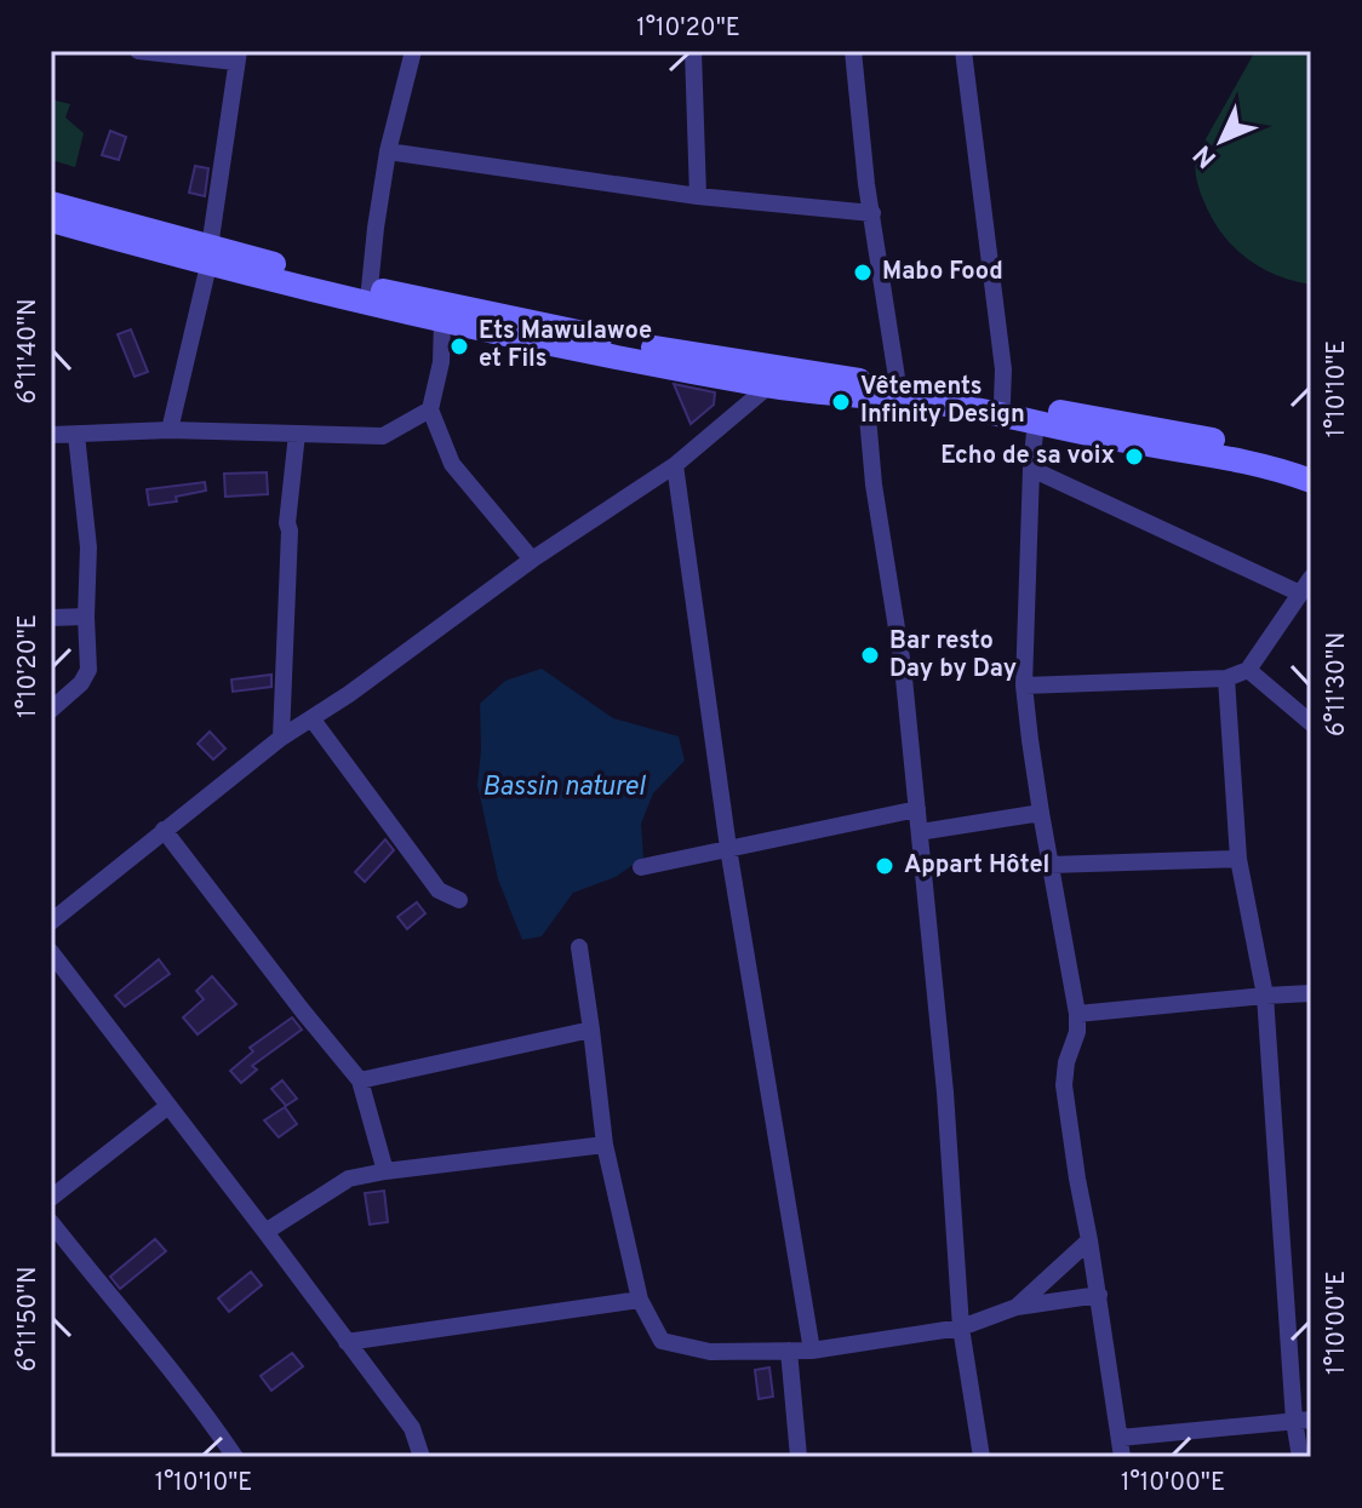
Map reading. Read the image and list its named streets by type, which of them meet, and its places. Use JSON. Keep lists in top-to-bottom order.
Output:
{
  "water": ["Bassin naturel"],
  "places": [
    "Mabo Food",
    "Ets Mawulawoe et Fils",
    "Vêtements Infinity Design",
    "Echo de sa voix",
    "Bar resto Day by Day",
    "Appart Hôtel"
  ],
  "north": "bottom left",
  "coordinates": [
    "1°10'20\"E",
    "6°11'40\"N",
    "1°10'10\"E",
    "6°11'30\"N",
    "6°11'50\"N",
    "1°10'00\"E"
  ]
}
